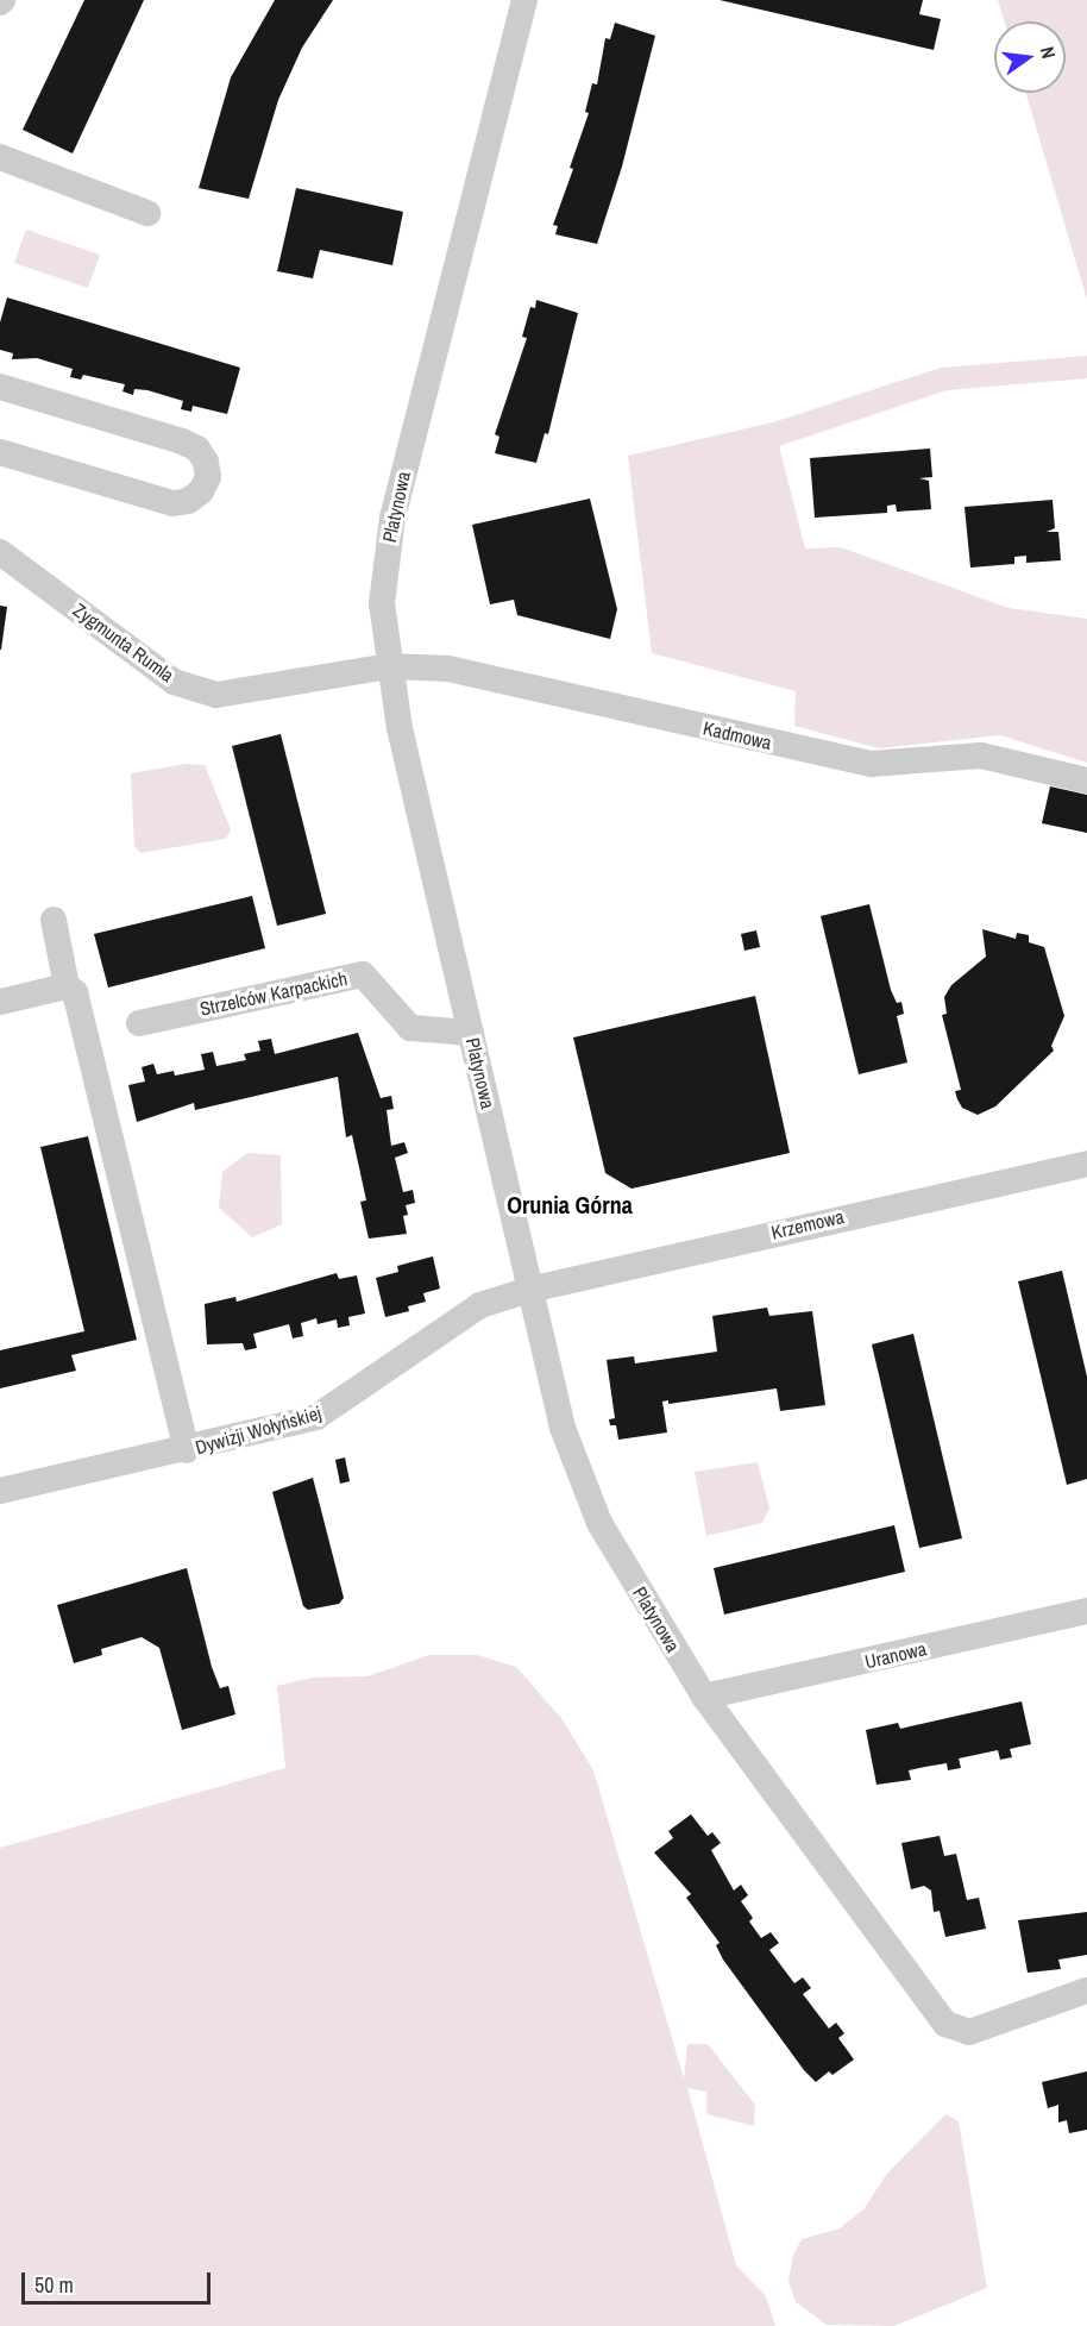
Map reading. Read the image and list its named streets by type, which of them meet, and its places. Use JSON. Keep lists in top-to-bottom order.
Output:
{
  "streets": {
    "street": [
      "Platynowa",
      "Zygmunta Rumla",
      "Kadmowa",
      "Strzelców Karpackich",
      "Krzemowa",
      "Dywizji Wołyńskiej",
      "Uranowa"
    ]
  },
  "crossings": [
    ["Platynowa", "Zygmunta Rumla"],
    ["Platynowa", "Kadmowa"],
    ["Platynowa", "Strzelców Karpackich"],
    ["Platynowa", "Krzemowa"],
    ["Platynowa", "Dywizji Wołyńskiej"],
    ["Platynowa", "Uranowa"],
    ["Zygmunta Rumla", "Kadmowa"],
    ["Krzemowa", "Dywizji Wołyńskiej"]
  ],
  "districts": ["Orunia Górna"],
  "scale_bar": "50 m",
  "north": "right"
}
